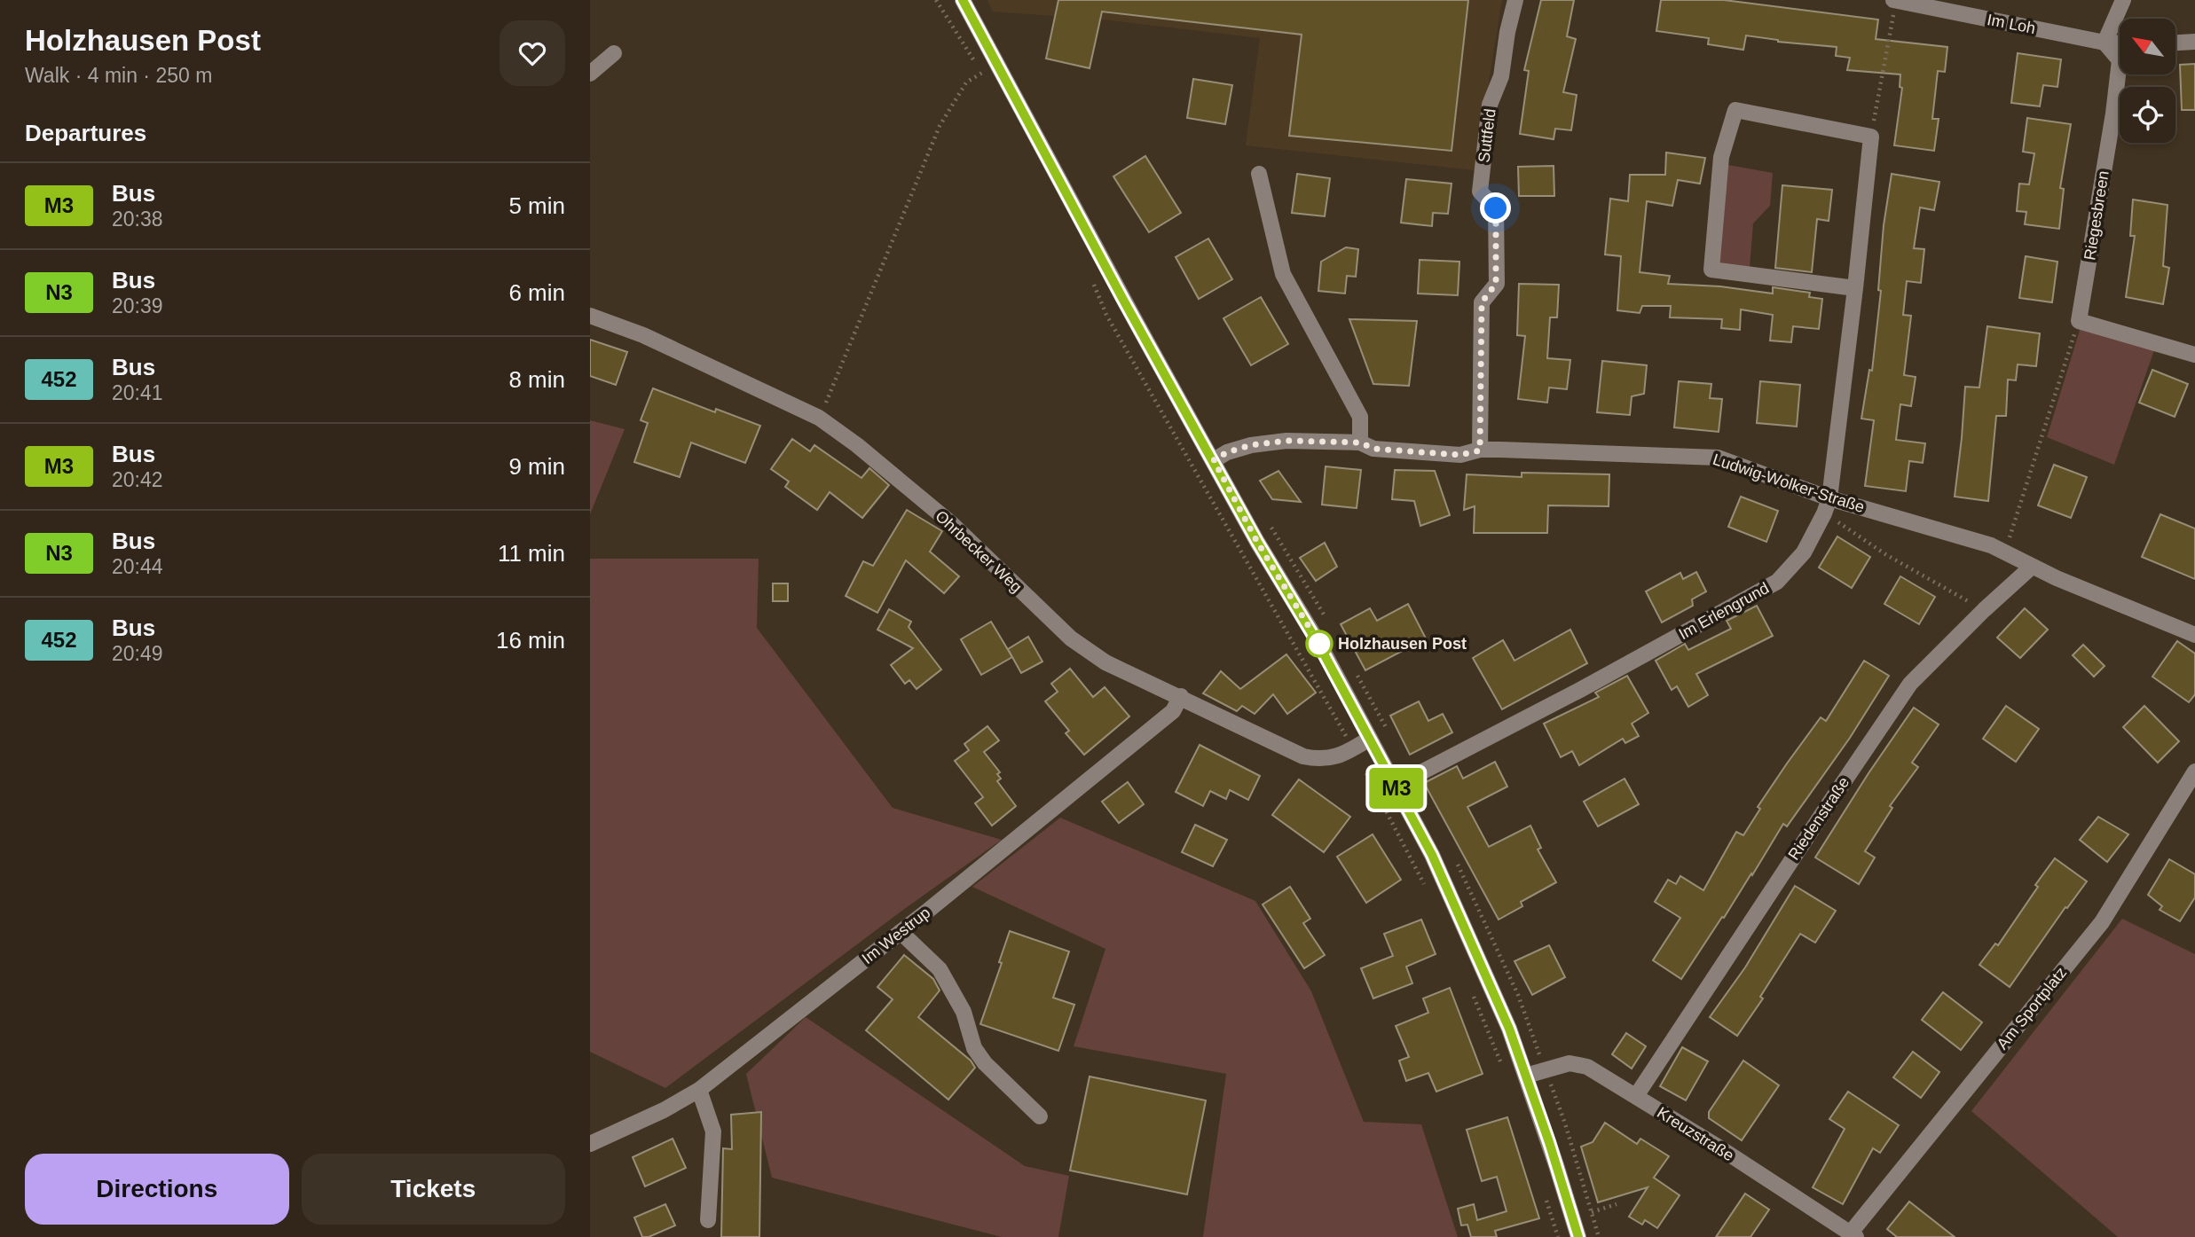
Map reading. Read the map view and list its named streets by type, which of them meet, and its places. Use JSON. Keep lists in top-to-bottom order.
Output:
{
  "streets": {
    "street": [
      "Im Loh",
      "Suttfeld",
      "Riegesbreen",
      "Ludwig-Wolker-Straße",
      "Ohrbecker Weg",
      "Im Erlengrund",
      "Riedenstraße",
      "Im Westrup",
      "Am Sportplatz",
      "Kreuzstraße"
    ]
  },
  "crossings": [
    ["Im Loh", "Riegesbreen"],
    ["Suttfeld", "Ludwig-Wolker-Straße"],
    ["Ludwig-Wolker-Straße", "Im Erlengrund"],
    ["Ludwig-Wolker-Straße", "Riedenstraße"],
    ["Ohrbecker Weg", "Im Westrup"],
    ["Riedenstraße", "Kreuzstraße"],
    ["Am Sportplatz", "Kreuzstraße"]
  ],
  "places": ["Holzhausen Post"],
  "lines": ["bus line M3"],
  "north": "top left",
  "page": {
    "heading": [
      ["Holzhausen Post", "Walk · 4 min · 250 m"],
      "Departures"
    ],
    "on_map": "M3",
    "list": [
      {
        "mark": "M3",
        "name": "Bus",
        "note": "20:38",
        "value": "5 min"
      },
      {
        "mark": "N3",
        "name": "Bus",
        "note": "20:39",
        "value": "6 min"
      },
      {
        "mark": "452",
        "name": "Bus",
        "note": "20:41",
        "value": "8 min"
      },
      {
        "mark": "M3",
        "name": "Bus",
        "note": "20:42",
        "value": "9 min"
      },
      {
        "mark": "N3",
        "name": "Bus",
        "note": "20:44",
        "value": "11 min"
      },
      {
        "mark": "452",
        "name": "Bus",
        "note": "20:49",
        "value": "16 min"
      }
    ],
    "buttons": ["Directions", "Tickets"]
  }
}
